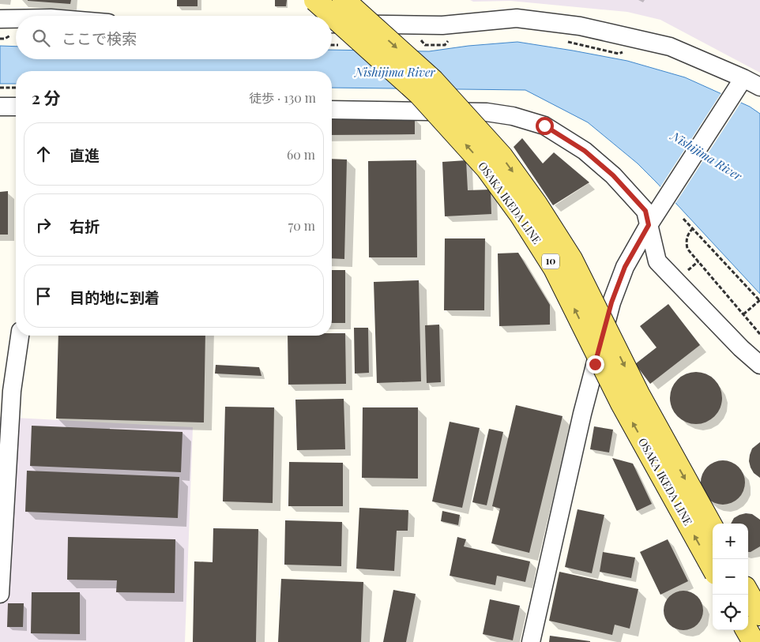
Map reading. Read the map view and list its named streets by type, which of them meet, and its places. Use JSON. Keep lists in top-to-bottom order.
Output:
{
  "streets": {
    "main road": ["OSAKA IKEDA LINE", "10"]
  },
  "water": ["Nishijima River"],
  "page": {
    "search": "ここで検索",
    "heading": ["2 分", "徒歩 · 130 m"],
    "list": [
      ["直進", "60 m"],
      ["右折", "70 m"],
      "目的地に到着"
    ],
    "map_buttons": ["+", "−"]
  }
}
